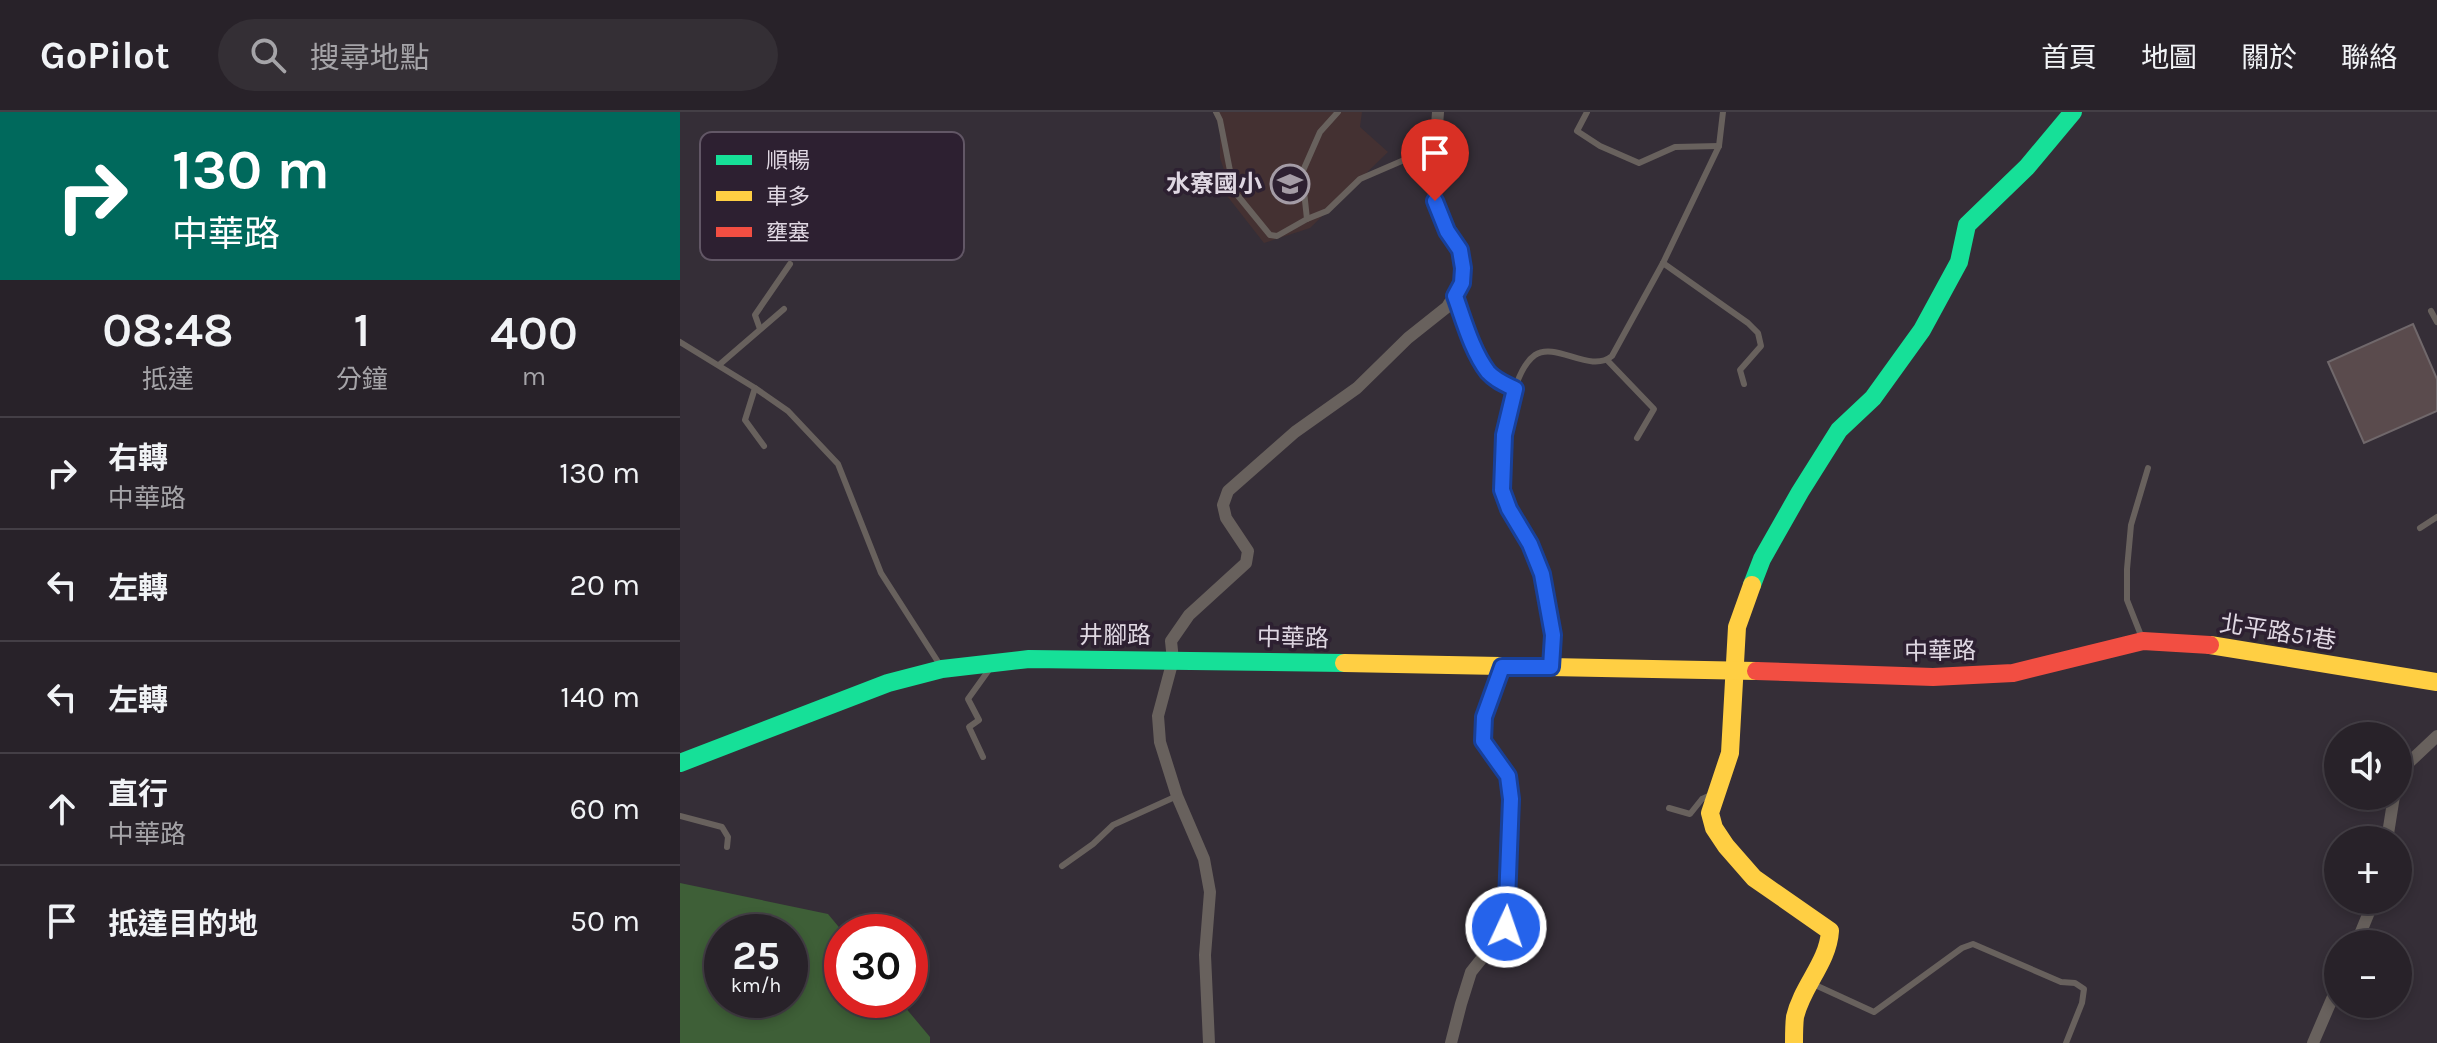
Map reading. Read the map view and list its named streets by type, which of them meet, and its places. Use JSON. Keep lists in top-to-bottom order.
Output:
{
  "streets": {
    "street": ["北平路51巷", "井腳路", "中華路"]
  },
  "crossings": [
    ["北平路51巷", "中華路"],
    ["井腳路", "中華路"]
  ],
  "places": {
    "school or university": ["水寮國小"]
  },
  "legend": ["順暢", "車多", "壅塞"],
  "page": {
    "header": "GoPilot",
    "search": "搜尋地點",
    "nav": [
      "首頁",
      "地圖",
      "關於",
      "聯絡"
    ],
    "turn": ["130 m", "中華路"],
    "eta": [
      "08:48",
      "抵達",
      "1",
      "分鐘",
      "400",
      "m"
    ],
    "list": [
      {
        "name": "右轉",
        "note": "中華路",
        "value": "130 m"
      },
      {
        "name": "左轉",
        "value": "20 m"
      },
      {
        "name": "左轉",
        "value": "140 m"
      },
      {
        "name": "直行",
        "note": "中華路",
        "value": "60 m"
      },
      {
        "name": "抵達目的地",
        "value": "50 m"
      }
    ],
    "map_buttons": ["+", "−"],
    "speed": "25 km/h",
    "limit": "30"
  }
}
